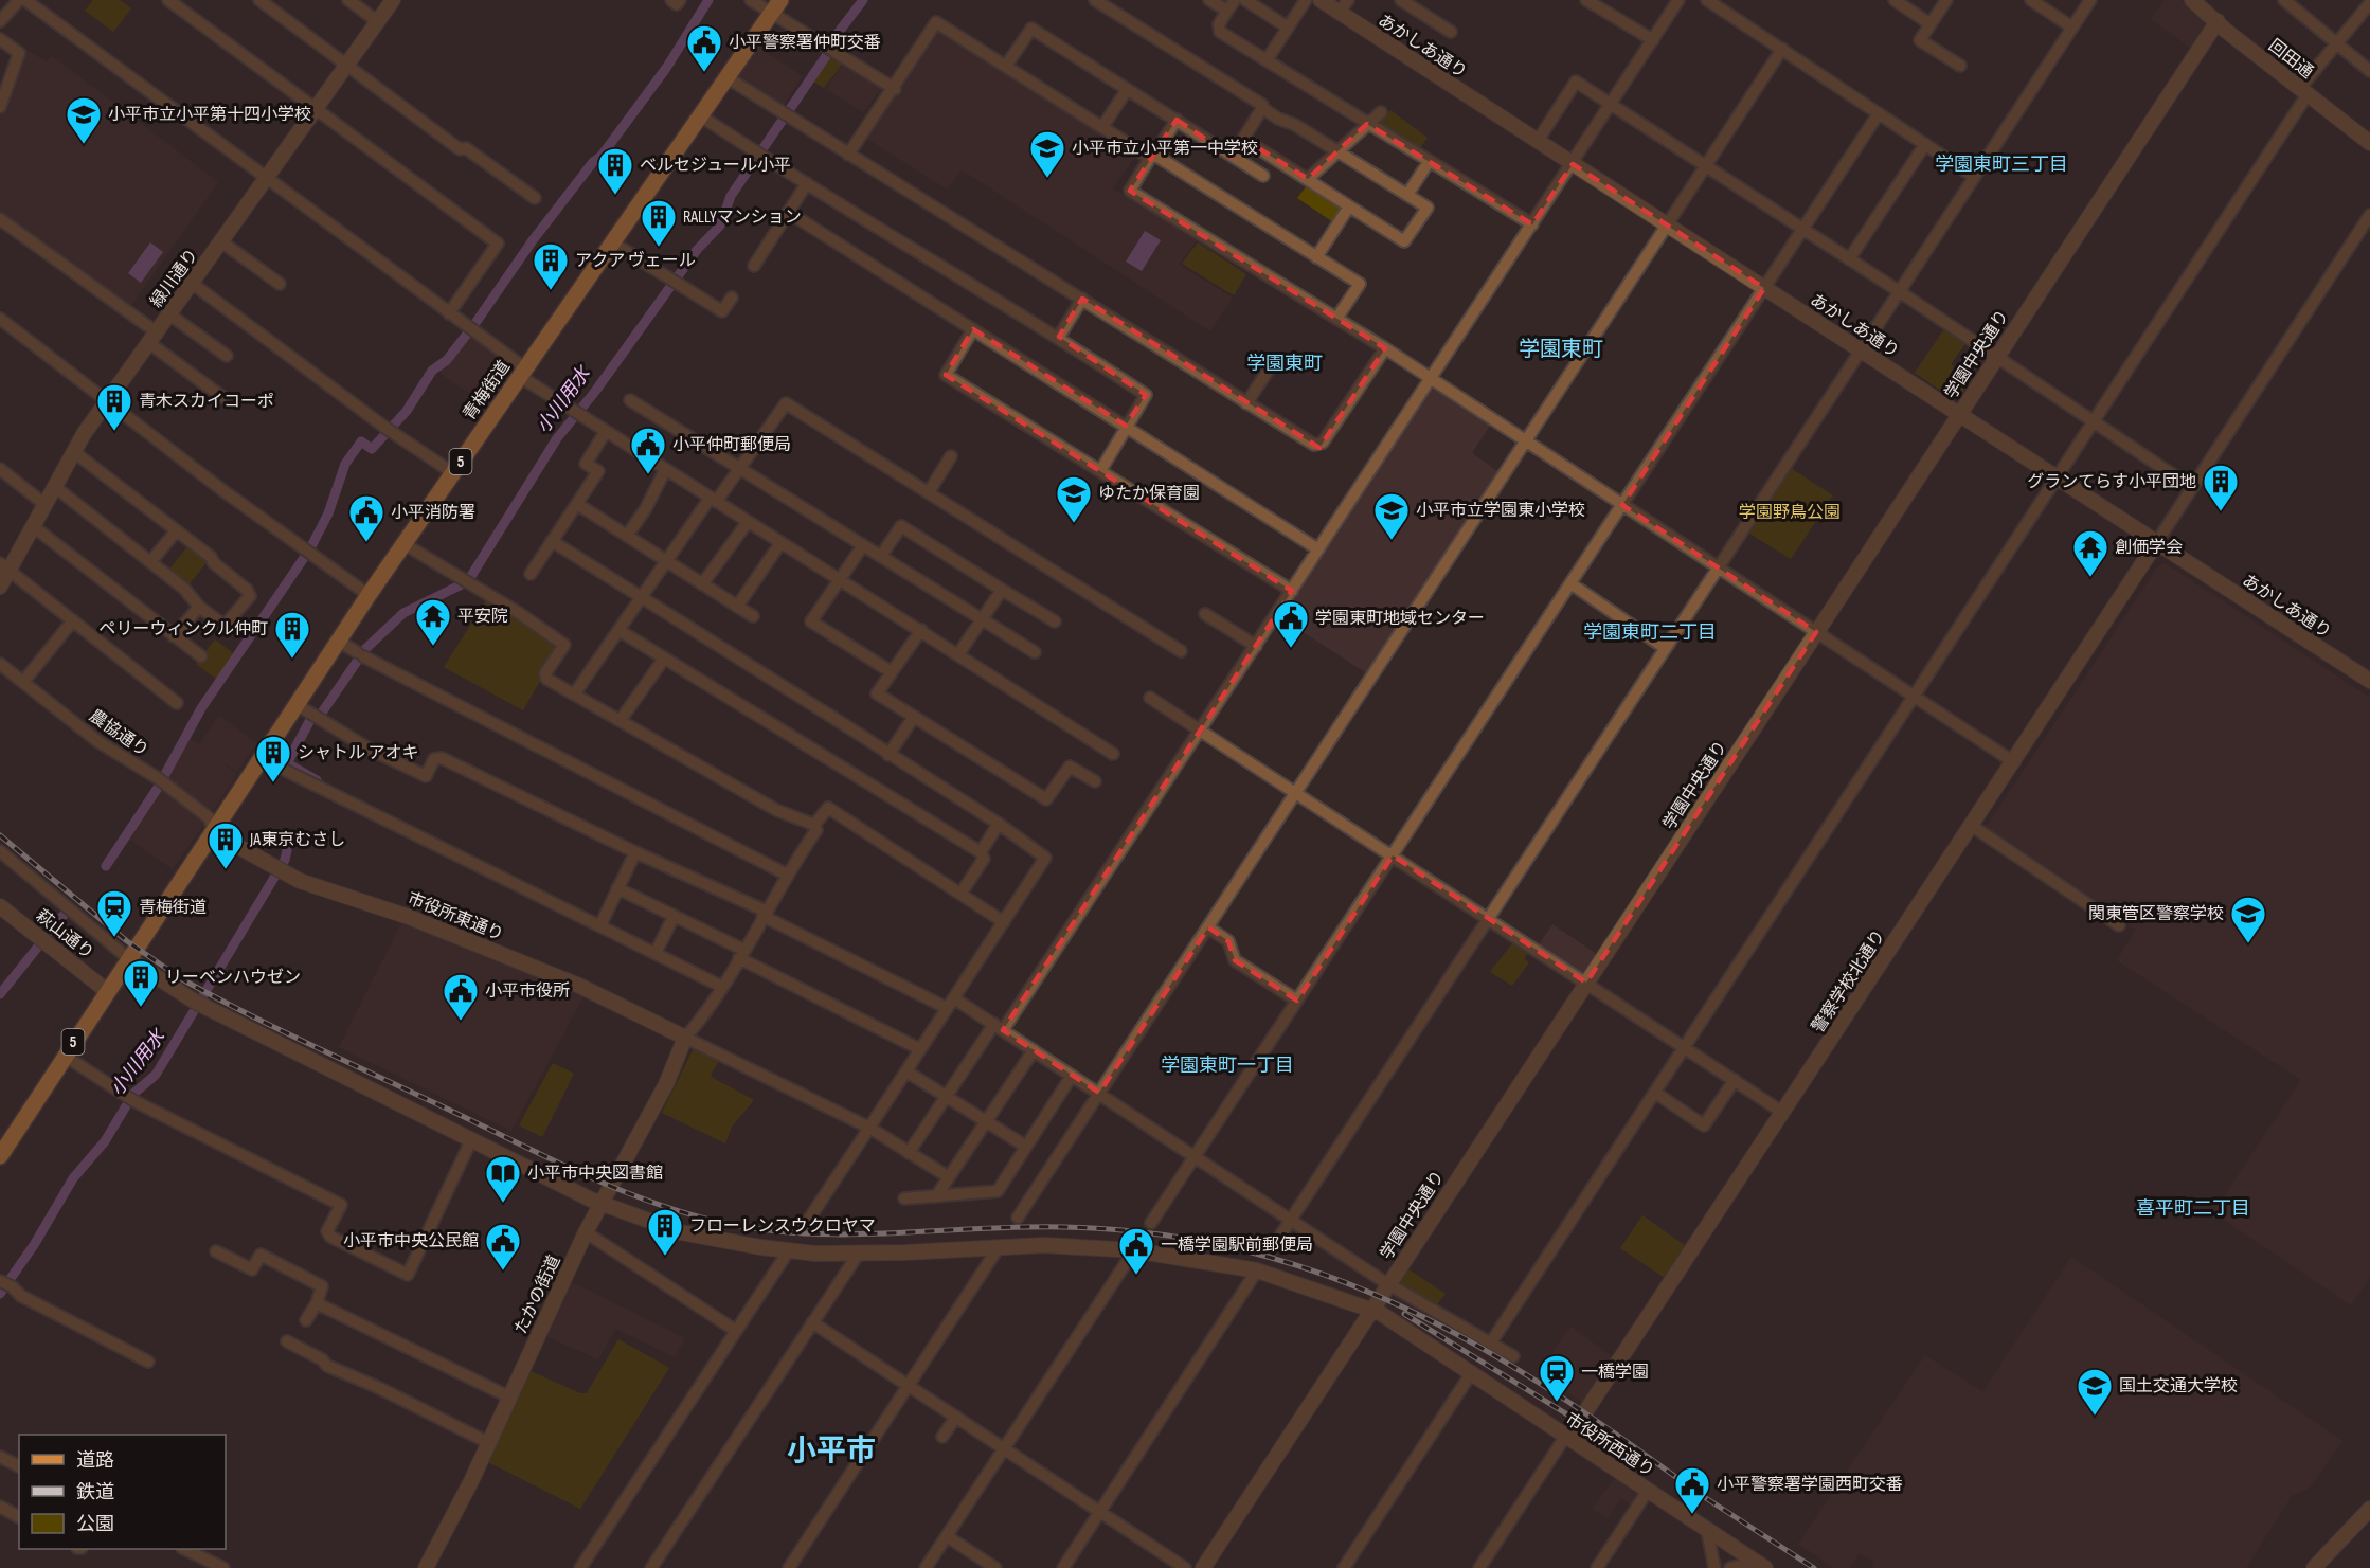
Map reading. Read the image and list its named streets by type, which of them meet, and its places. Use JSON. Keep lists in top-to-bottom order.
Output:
{
  "streets": {
    "main road": ["青梅街道", "5"],
    "street": [
      "あかしあ通り",
      "回田通",
      "緑川通り",
      "学園中央通り",
      "農協通り",
      "市役所東通り",
      "萩山通り",
      "警察学校北通り",
      "たかの街道",
      "市役所西通り"
    ]
  },
  "crossings": [
    ["あかしあ通り", "学園中央通り"],
    ["あかしあ通り", "警察学校北通り"],
    ["回田通", "学園中央通り"],
    ["学園中央通り", "市役所西通り"],
    ["青梅街道", "農協通り"],
    ["青梅街道", "市役所東通り"],
    ["青梅街道", "萩山通り"],
    ["青梅街道", "市役所西通り"],
    ["農協通り", "市役所東通り"],
    ["市役所東通り", "たかの街道"],
    ["警察学校北通り", "市役所西通り"],
    ["たかの街道", "市役所西通り"]
  ],
  "districts": [
    "学園東町三丁目",
    "学園東町",
    "学園東町",
    "学園東町二丁目",
    "学園東町一丁目",
    "喜平町二丁目",
    "小平市"
  ],
  "water": ["小川用水"],
  "parks": ["学園野鳥公園"],
  "places": {
    "public building": [
      "小平警察署仲町交番",
      "小平仲町郵便局",
      "小平消防署",
      "学園東町地域センター",
      "小平市役所",
      "小平市中央公民館",
      "一橋学園駅前郵便局",
      "小平警察署学園西町交番"
    ],
    "school or university": [
      "小平市立小平第十四小学校",
      "小平市立小平第一中学校",
      "ゆたか保育園",
      "小平市立学園東小学校",
      "関東管区警察学校",
      "国土交通大学校"
    ],
    "building": [
      "ベルセジュール小平",
      "RALLYマンション",
      "アクア ヴェール",
      "青木スカイコーポ",
      "グランてらす小平団地",
      "ペリーウィンクル仲町",
      "シャトル アオキ",
      "JA東京むさし",
      "リーベンハウゼン",
      "フローレンスウクロヤマ"
    ],
    "temple": ["創価学会", "平安院"],
    "station": ["青梅街道", "一橋学園"],
    "library": ["小平市中央図書館"]
  },
  "legend": ["道路", "鉄道", "公園"]
}
